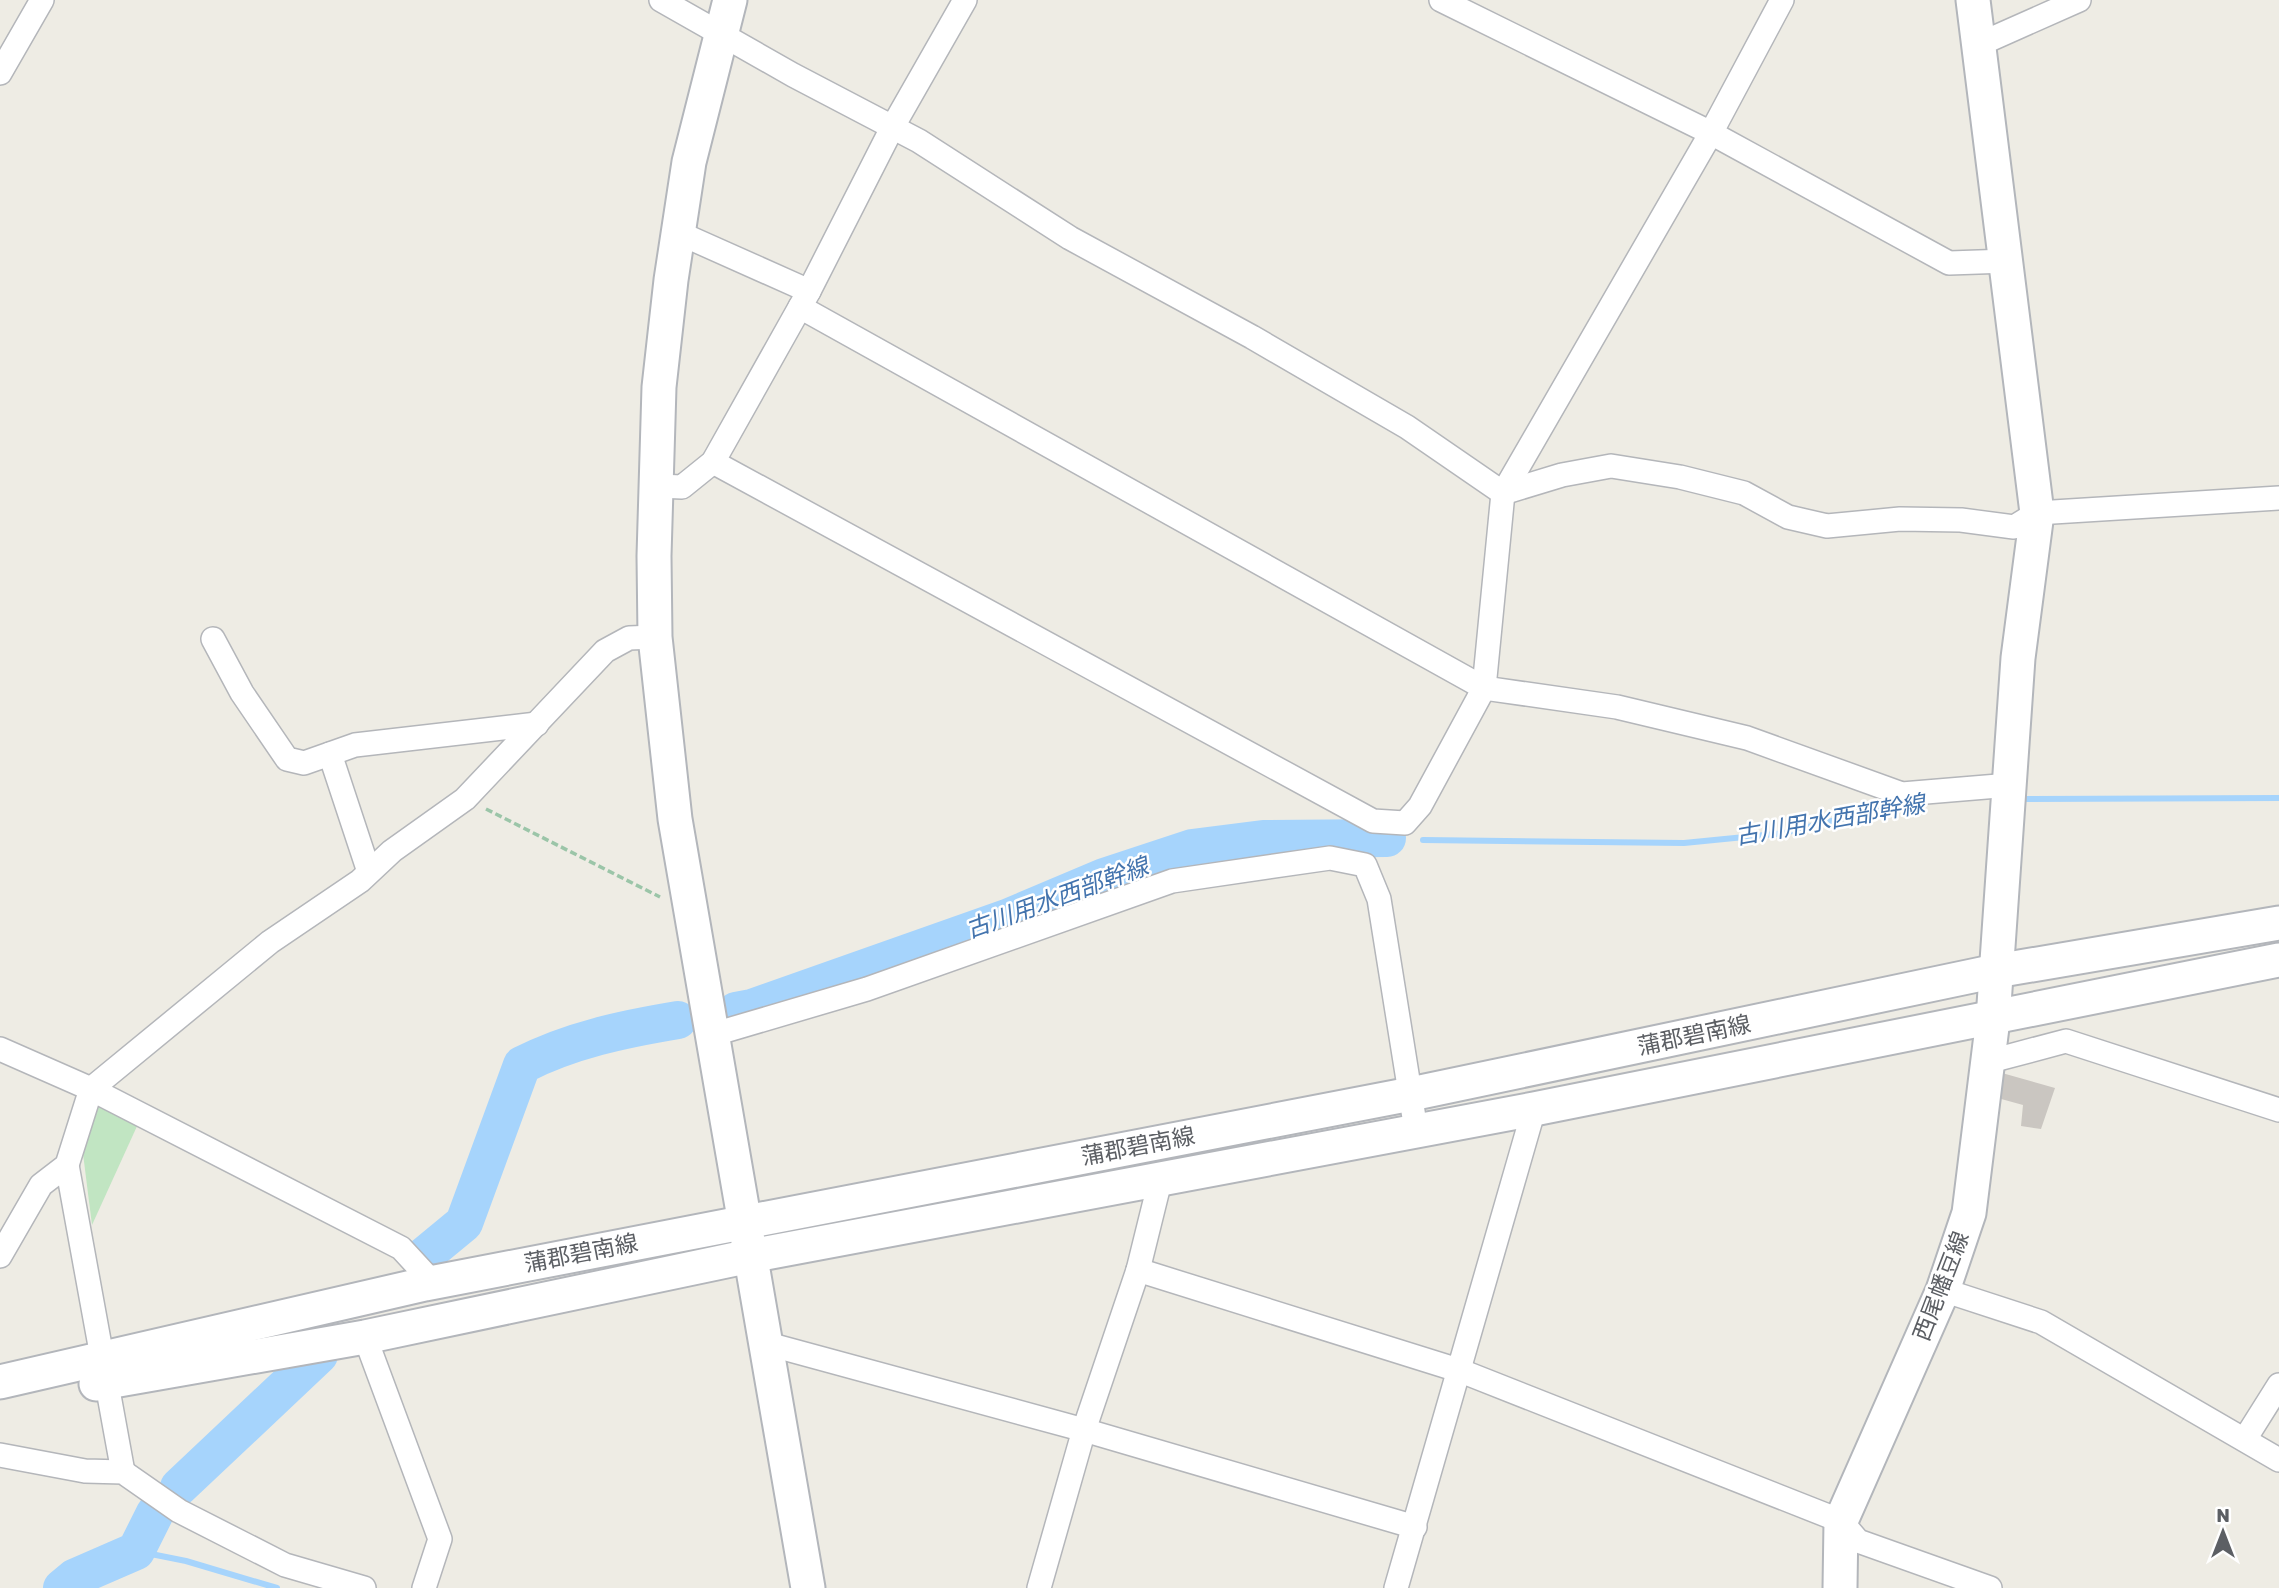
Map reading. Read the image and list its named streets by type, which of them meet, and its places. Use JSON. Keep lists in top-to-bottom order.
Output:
{
  "streets": {
    "main road": ["蒲郡碧南線", "西尾幡豆線"]
  },
  "crossings": [
    ["蒲郡碧南線", "西尾幡豆線"]
  ],
  "water": ["古川用水西部幹線"],
  "north": "top"
}
